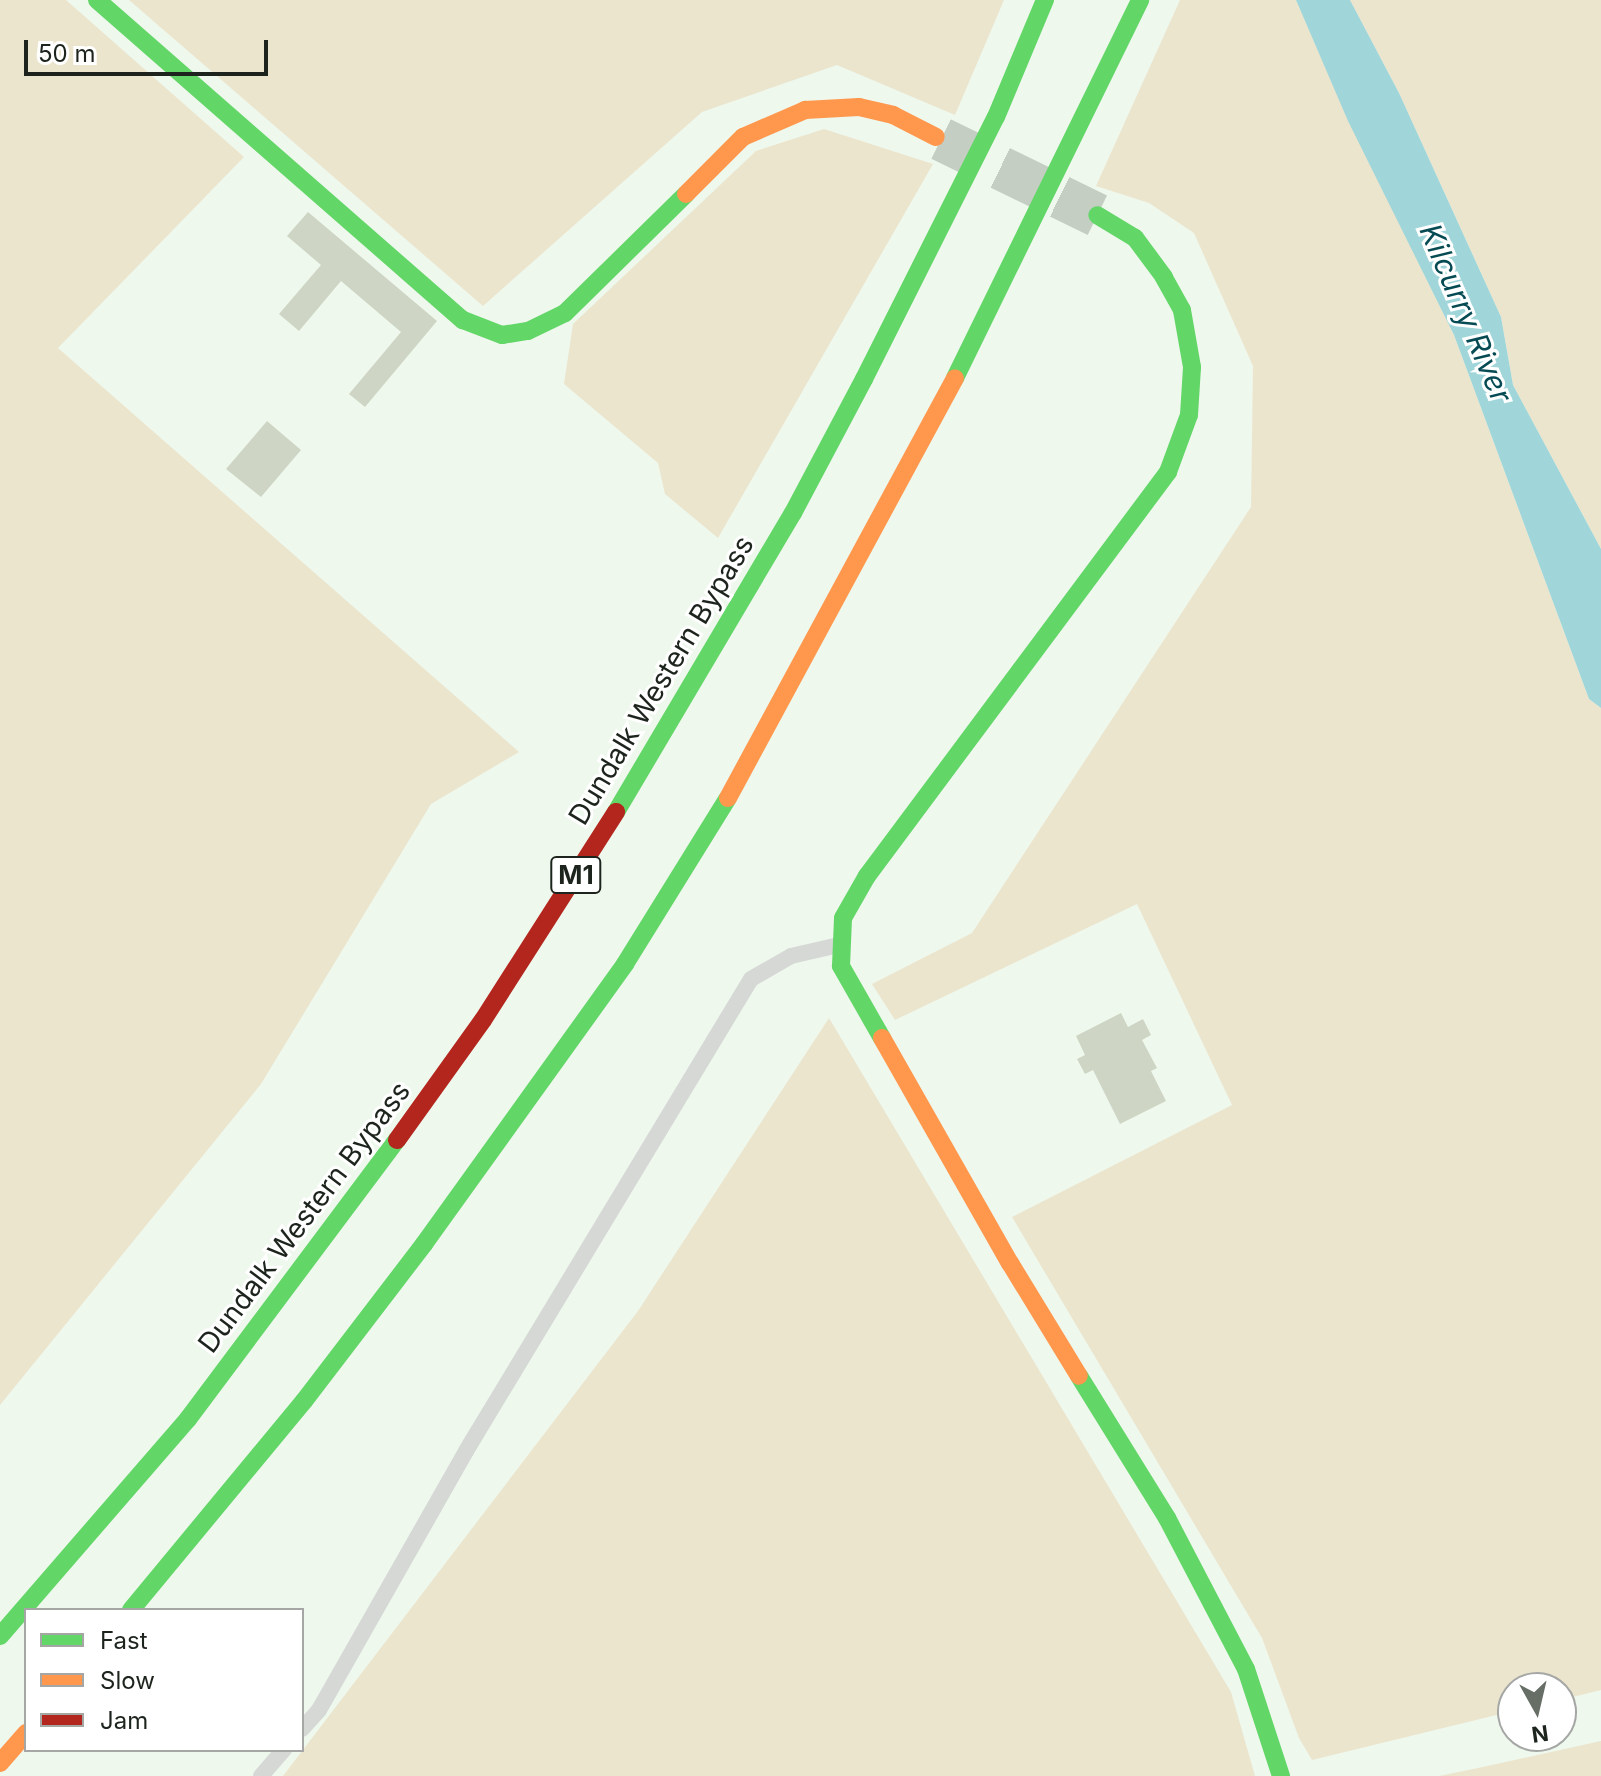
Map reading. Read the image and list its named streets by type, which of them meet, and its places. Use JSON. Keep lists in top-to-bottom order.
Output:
{
  "streets": {
    "main road": ["Dundalk Western Bypass", "M1"]
  },
  "water": ["Kilcurry River"],
  "legend": ["Fast", "Slow", "Jam"],
  "scale_bar": "50 m",
  "north": "bottom"
}
